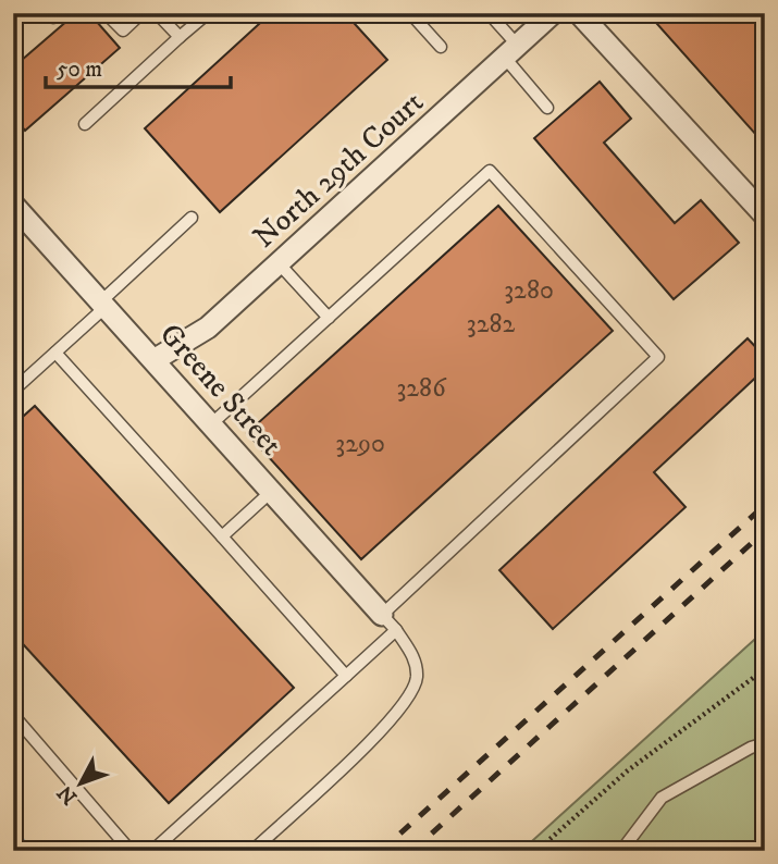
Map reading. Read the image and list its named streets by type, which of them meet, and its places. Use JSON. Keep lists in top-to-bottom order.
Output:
{
  "streets": {
    "street": ["North 29th Court", "Greene Street"]
  },
  "crossings": [
    ["North 29th Court", "Greene Street"]
  ],
  "house_numbers": [
    "3280",
    "3282",
    "3286",
    "3290"
  ],
  "scale_bar": "50 m",
  "north": "bottom left"
}
